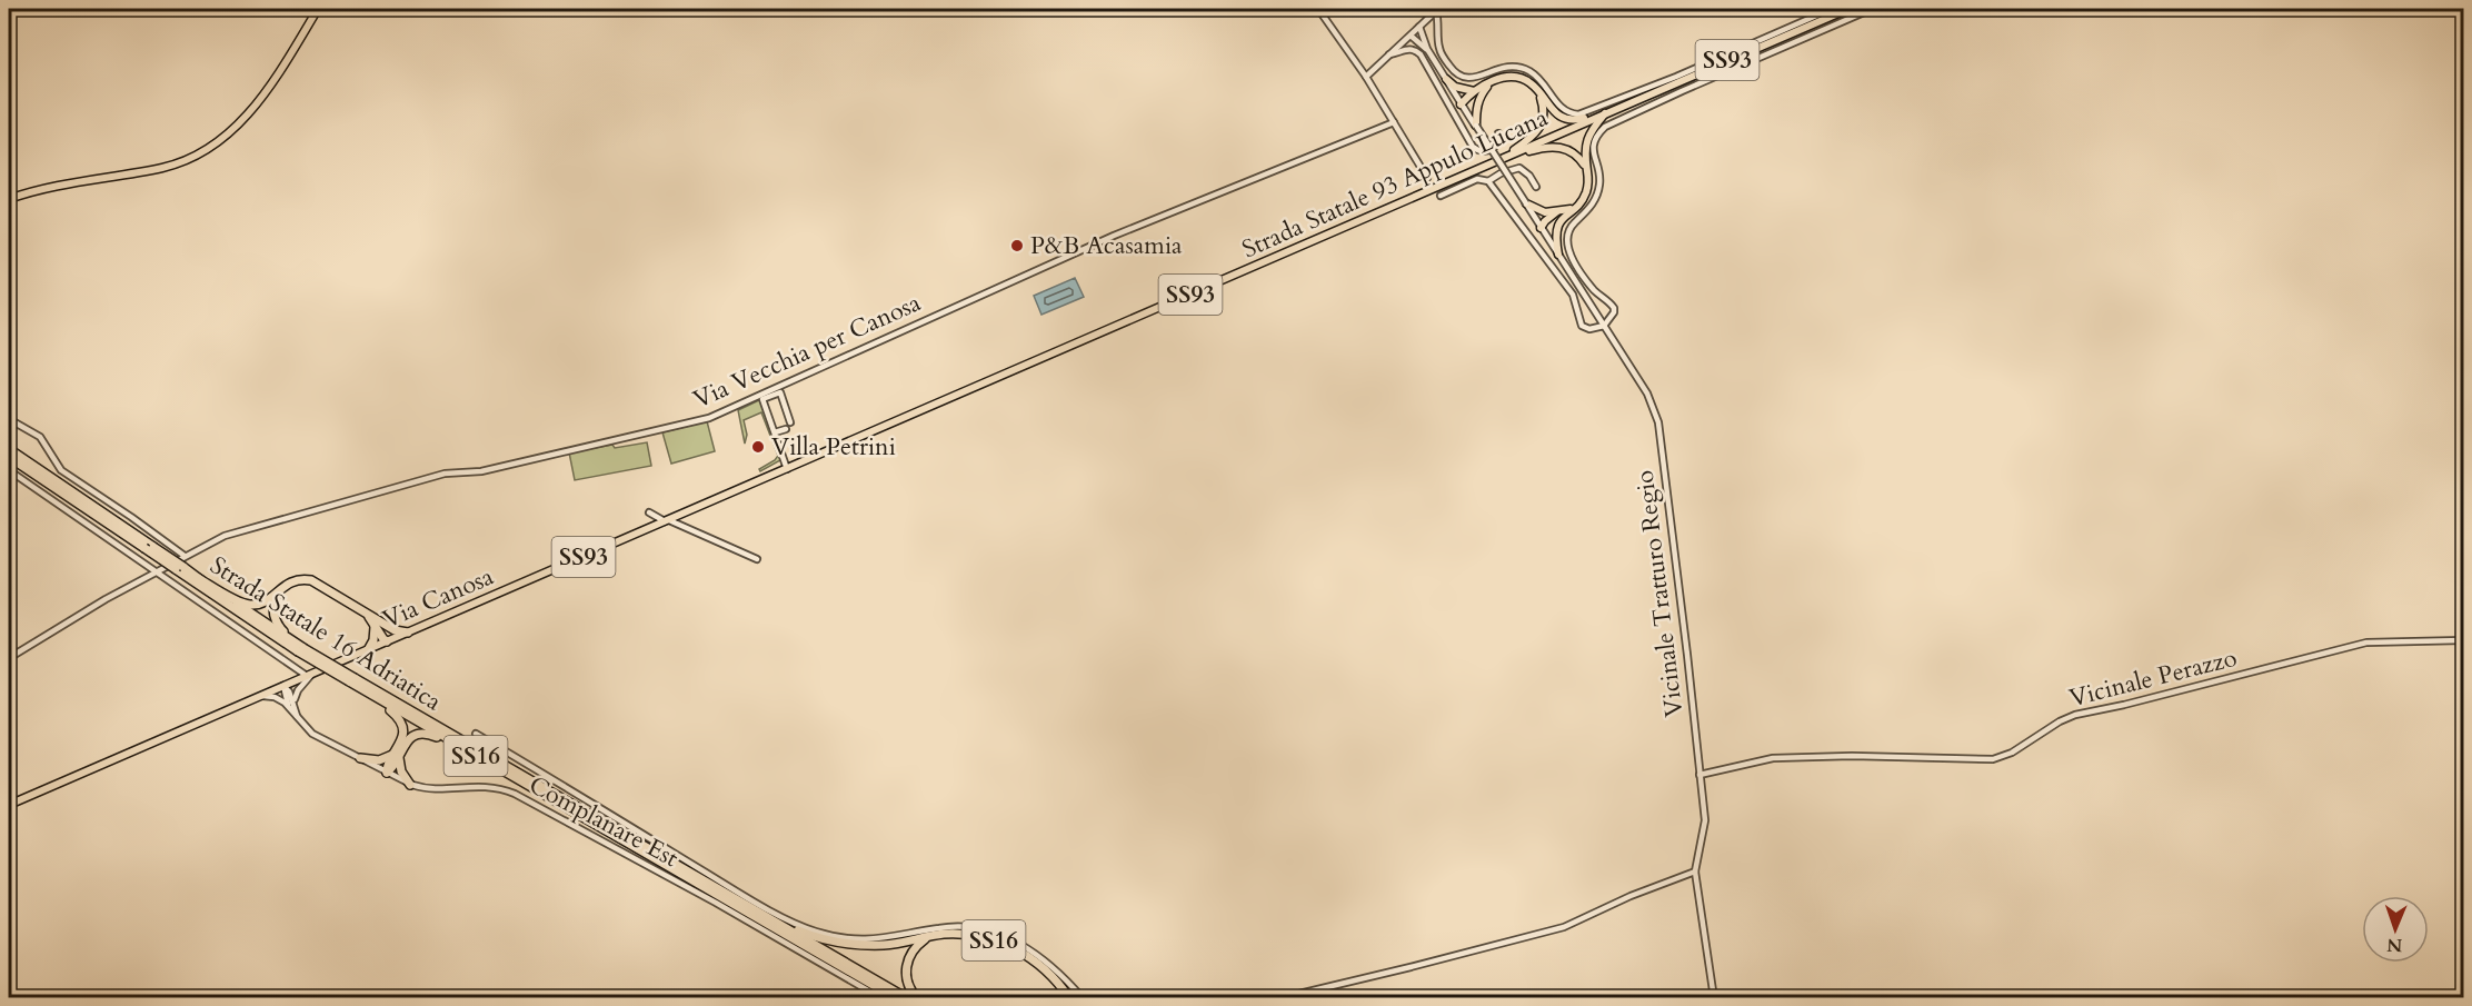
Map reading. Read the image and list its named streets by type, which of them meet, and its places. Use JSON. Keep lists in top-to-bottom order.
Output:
{
  "streets": {
    "highway": ["Strada Statale 16 Adriatica", "SS16"],
    "main road": ["SS93", "Strada Statale 93 Appulo Lucana", "Via Canosa"],
    "street": [
      "Via Vecchia per Canosa",
      "Vicinale Tratturo Regio",
      "Vicinale Perazzo",
      "Complanare Est"
    ]
  },
  "crossings": [
    ["Strada Statale 93 Appulo Lucana", "Via Canosa"],
    ["Via Vecchia per Canosa", "Strada Statale 16 Adriatica"],
    ["Vicinale Tratturo Regio", "Vicinale Perazzo"],
    ["Via Canosa", "SS16"],
    ["Via Canosa", "Complanare Est"],
    ["Strada Statale 16 Adriatica", "SS16"],
    ["SS16", "Complanare Est"]
  ],
  "places": ["P&B Acasamia", "Villa Petrini"],
  "north": "bottom"
}
